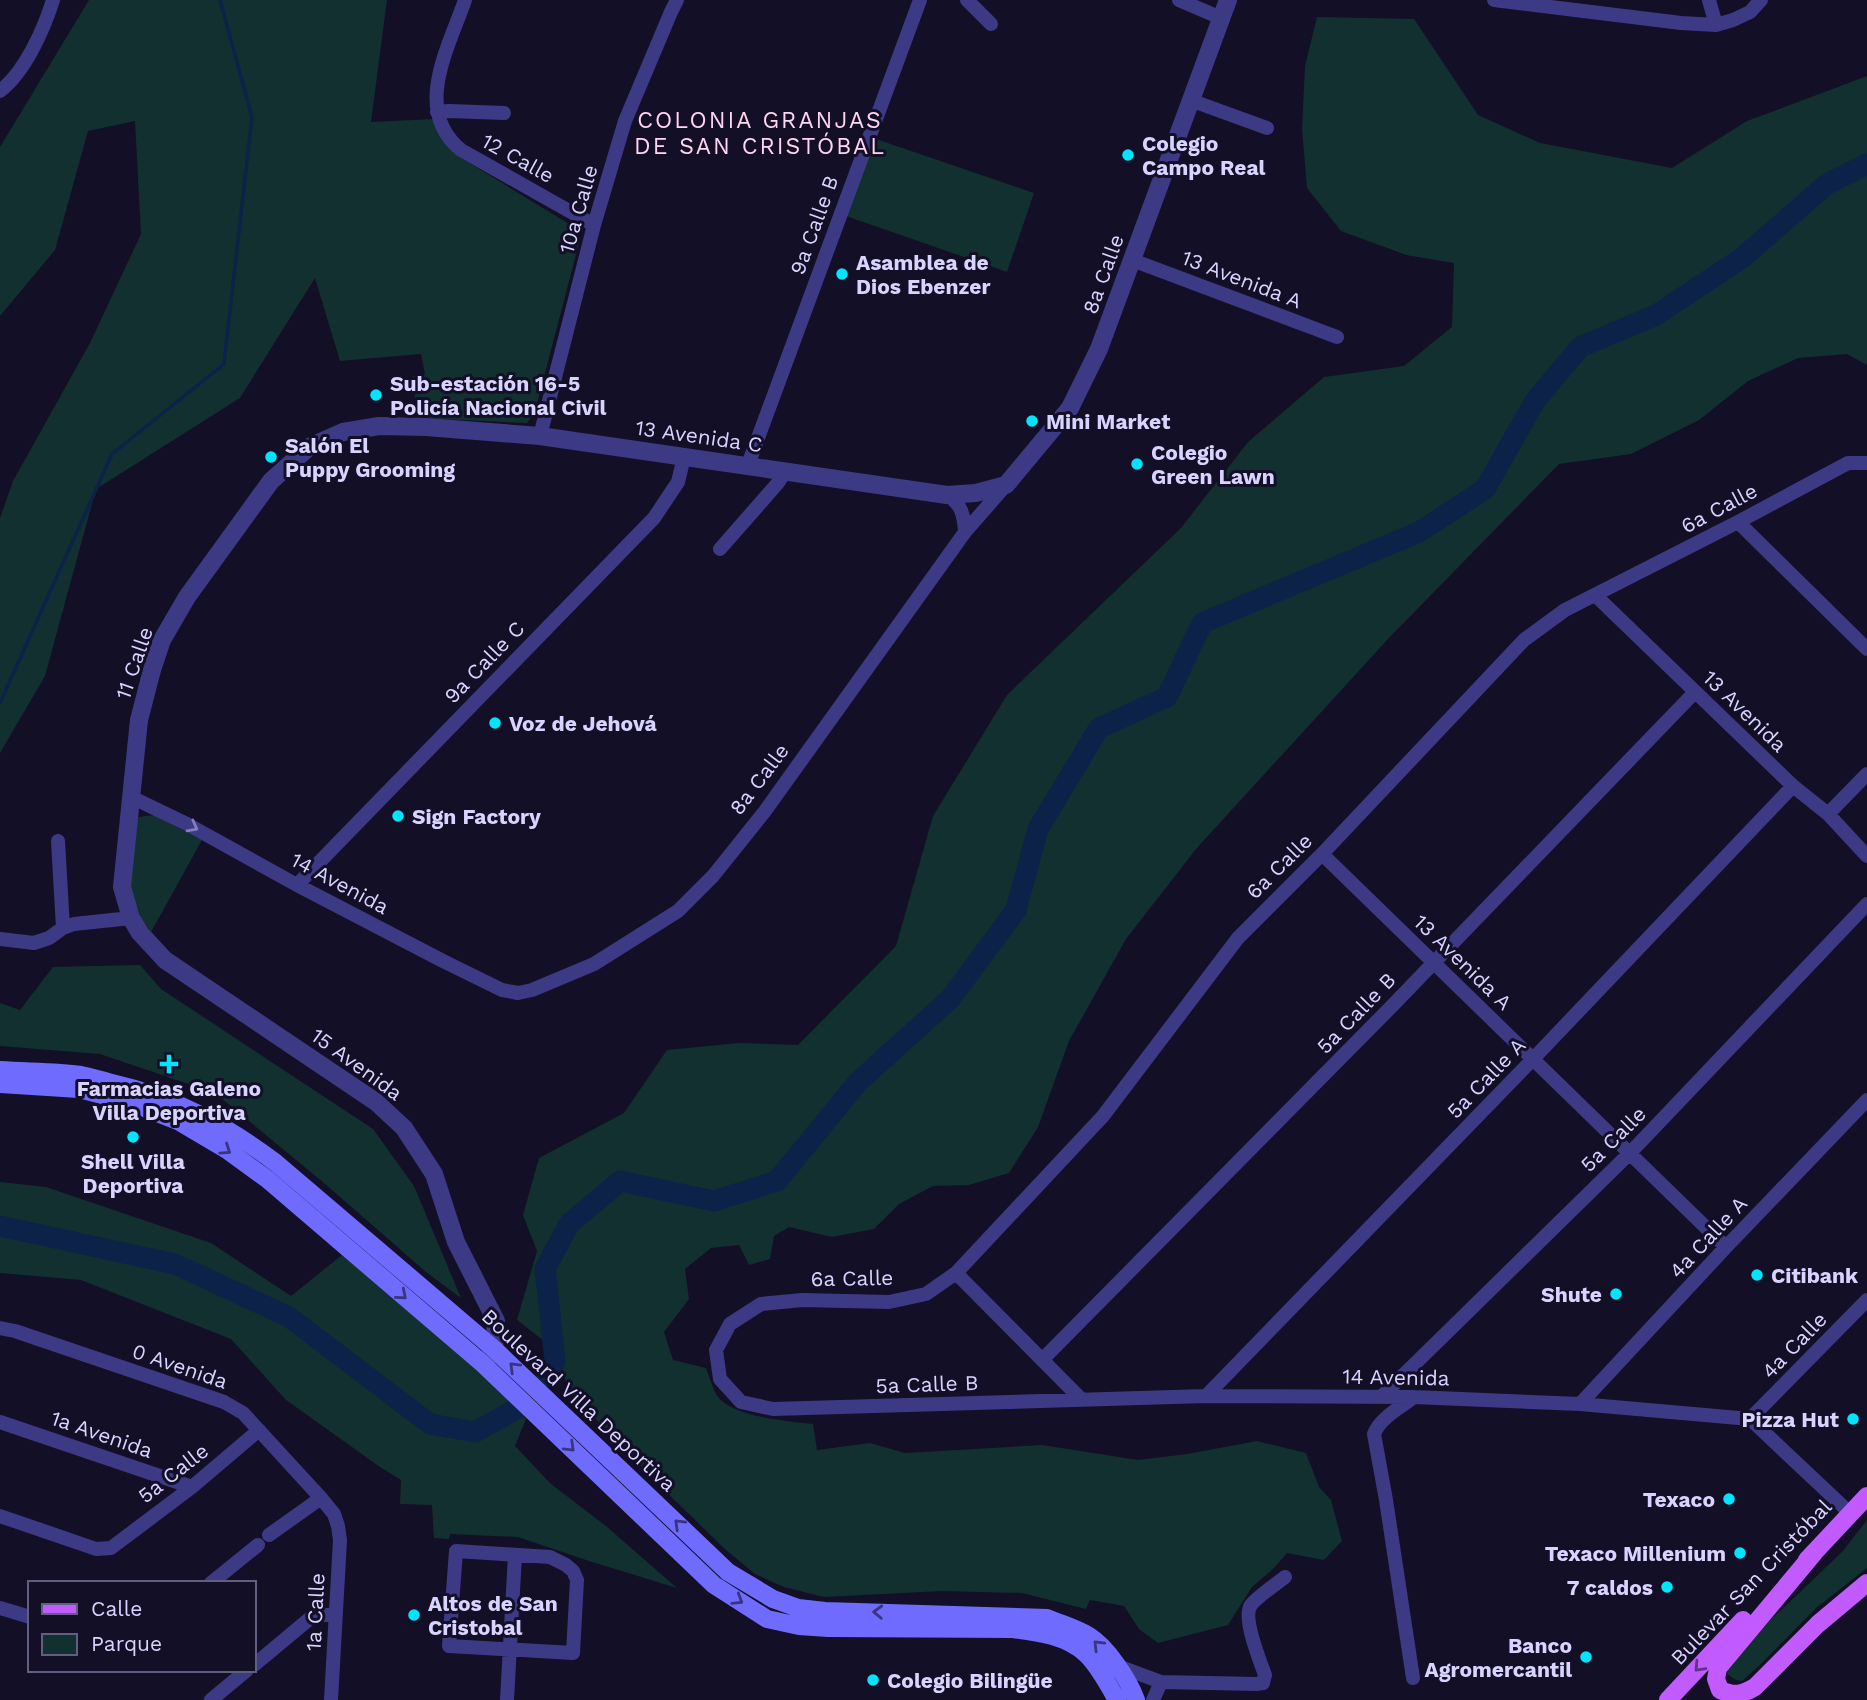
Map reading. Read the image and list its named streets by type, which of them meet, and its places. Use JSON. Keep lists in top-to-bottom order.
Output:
{
  "streets": {
    "main road": ["Boulevard Villa Deportiva", "Bulevar San Cristóbal"],
    "street": [
      "12 Calle",
      "10a Calle",
      "9a Calle B",
      "8a Calle",
      "13 Avenida A",
      "13 Avenida C",
      "6a Calle",
      "9a Calle C",
      "11 Calle",
      "13 Avenida",
      "14 Avenida",
      "5a Calle B",
      "15 Avenida",
      "5a Calle A",
      "5a Calle",
      "4a Calle A",
      "4a Calle",
      "0 Avenida",
      "1a Avenida",
      "1a Calle"
    ]
  },
  "crossings": [
    ["12 Calle", "10a Calle"],
    ["10a Calle", "13 Avenida C"],
    ["9a Calle B", "13 Avenida C"],
    ["8a Calle", "13 Avenida A"],
    ["8a Calle", "13 Avenida C"],
    ["8a Calle", "14 Avenida"],
    ["13 Avenida A", "6a Calle"],
    ["13 Avenida A", "5a Calle B"],
    ["13 Avenida A", "5a Calle A"],
    ["13 Avenida A", "5a Calle"],
    ["13 Avenida A", "4a Calle A"],
    ["13 Avenida C", "9a Calle C"],
    ["13 Avenida C", "11 Calle"],
    ["6a Calle", "13 Avenida"],
    ["6a Calle", "5a Calle B"],
    ["9a Calle C", "14 Avenida"],
    ["11 Calle", "14 Avenida"],
    ["11 Calle", "15 Avenida"],
    ["13 Avenida", "5a Calle B"],
    ["13 Avenida", "5a Calle A"],
    ["14 Avenida", "5a Calle B"],
    ["14 Avenida", "5a Calle A"],
    ["14 Avenida", "5a Calle"],
    ["14 Avenida", "4a Calle A"],
    ["14 Avenida", "4a Calle"],
    ["15 Avenida", "Boulevard Villa Deportiva"],
    ["5a Calle", "0 Avenida"],
    ["5a Calle", "1a Avenida"],
    ["0 Avenida", "1a Calle"]
  ],
  "districts": ["COLONIA GRANJAS DE SAN CRISTÓBAL"],
  "places": {
    "other": [
      "Colegio Campo Real",
      "Asamblea de Dios Ebenzer",
      "Sub-estación 16-5 Policía Nacional Civil",
      "Mini Market",
      "Salón El Puppy Grooming",
      "Colegio Green Lawn",
      "Voz de Jehová",
      "Sign Factory",
      "Shell Villa Deportiva",
      "Citibank",
      "Shute",
      "Pizza Hut",
      "Texaco",
      "Texaco Millenium",
      "7 caldos",
      "Altos de San Cristobal",
      "Banco Agromercantil",
      "Colegio Bilingüe"
    ],
    "health": ["Farmacias Galeno Villa Deportiva"]
  },
  "legend": ["Calle", "Parque"]
}
